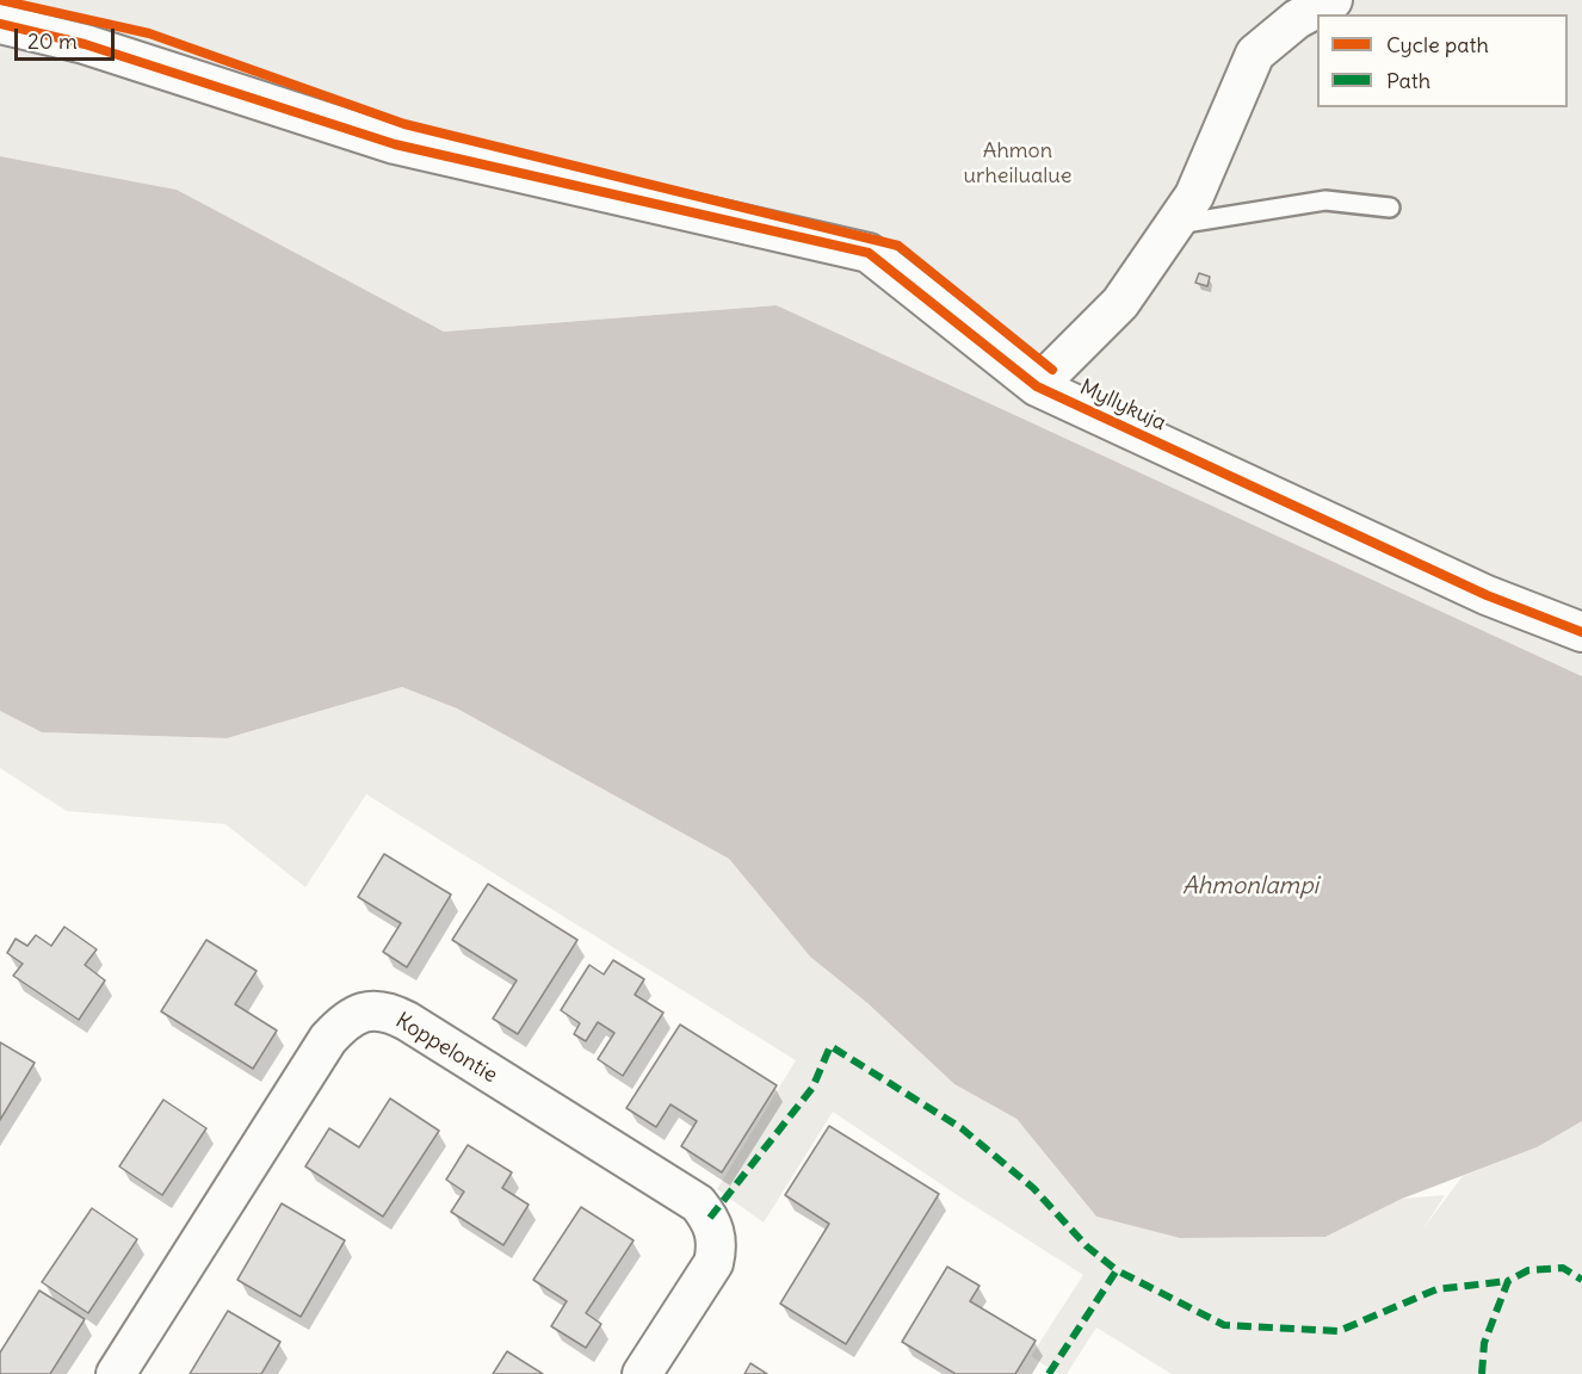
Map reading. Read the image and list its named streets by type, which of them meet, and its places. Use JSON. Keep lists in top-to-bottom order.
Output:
{
  "streets": {
    "street": ["Myllykuja", "Koppelontie"]
  },
  "water": ["Ahmonlampi"],
  "parks": ["Ahmon urheilualue"],
  "legend": ["Cycle path", "Path"],
  "scale_bar": "20 m"
}
